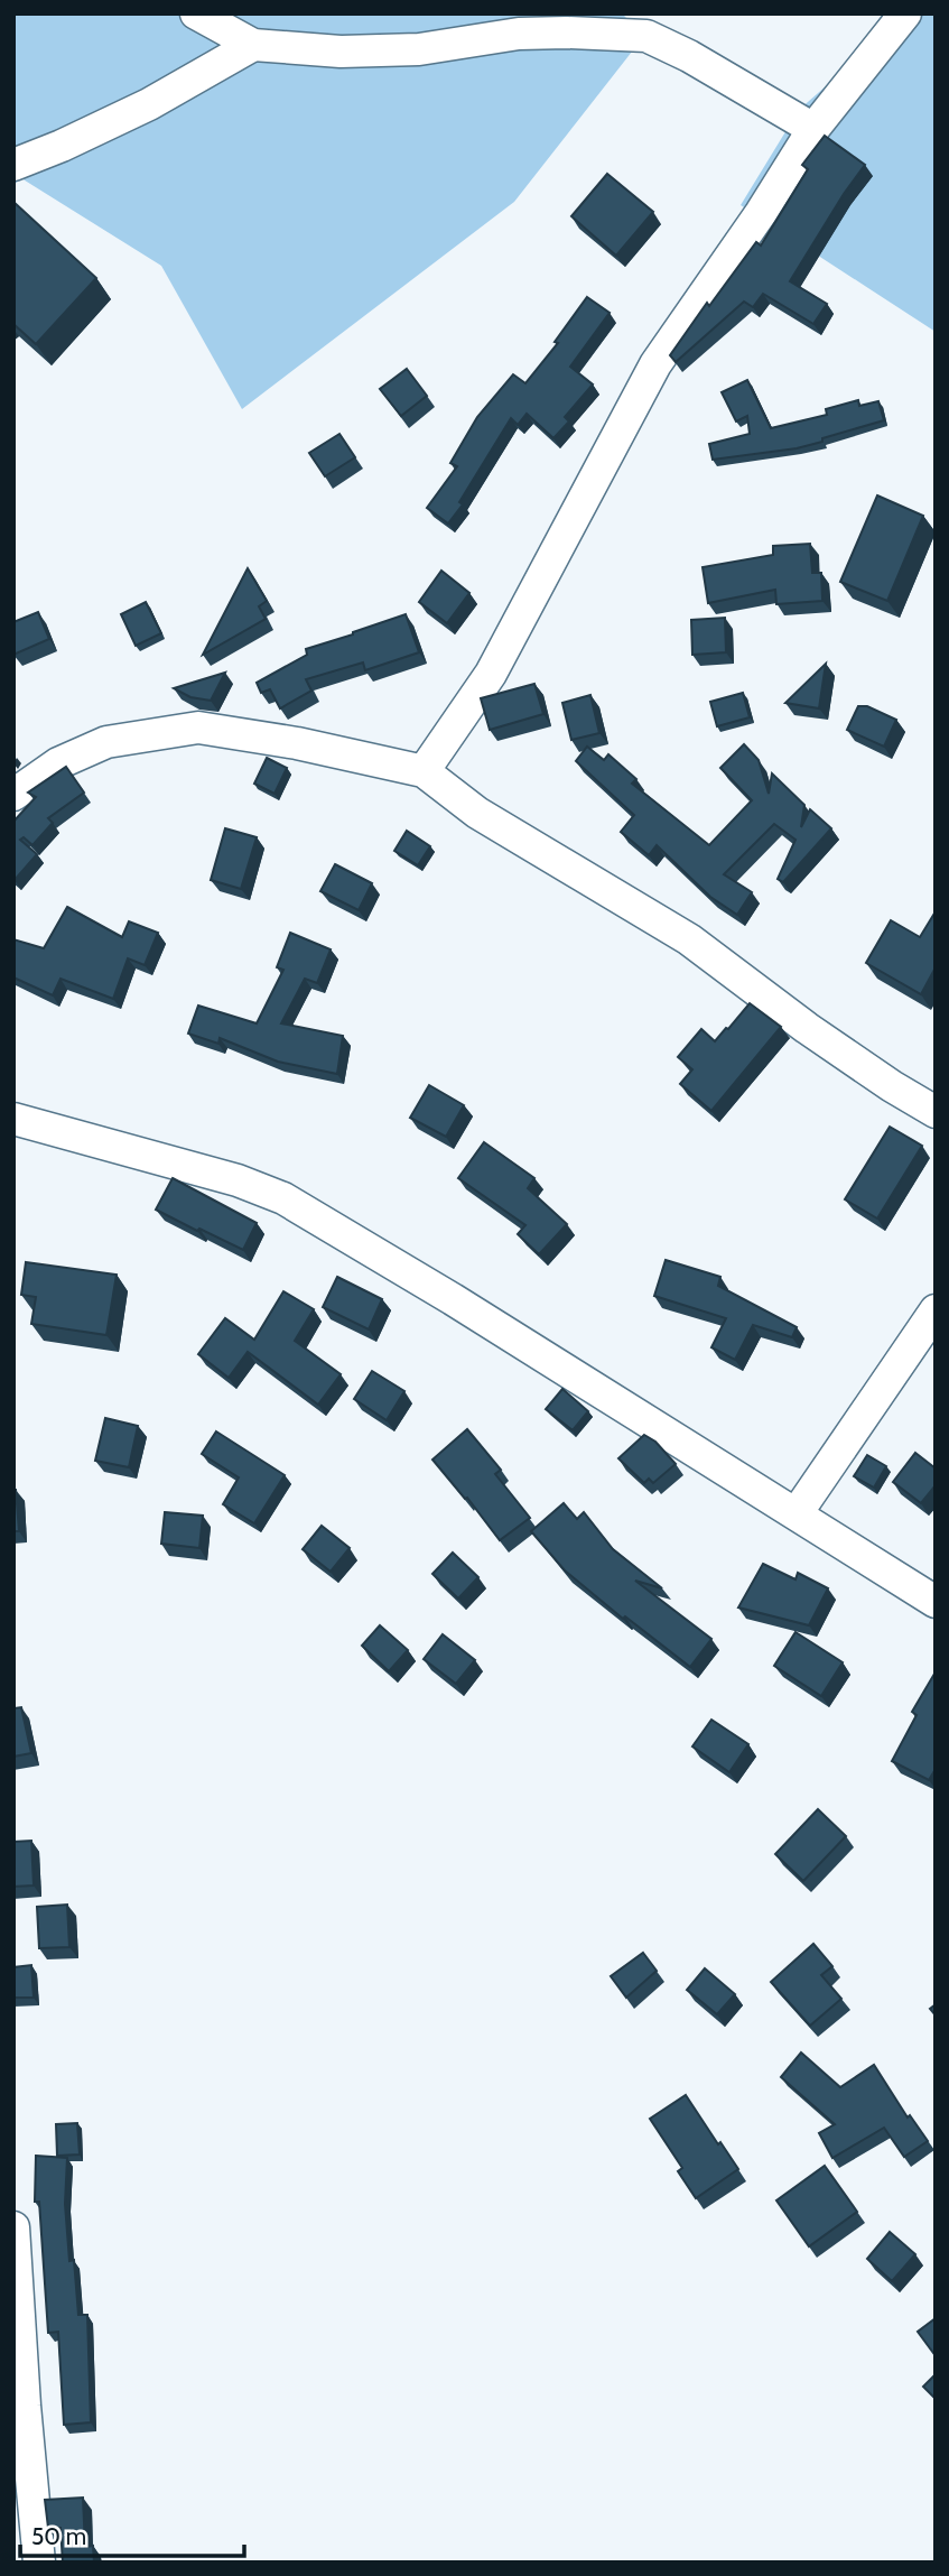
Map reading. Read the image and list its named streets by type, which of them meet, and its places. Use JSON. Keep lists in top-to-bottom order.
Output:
{
  "scale_bar": "50 m"
}
